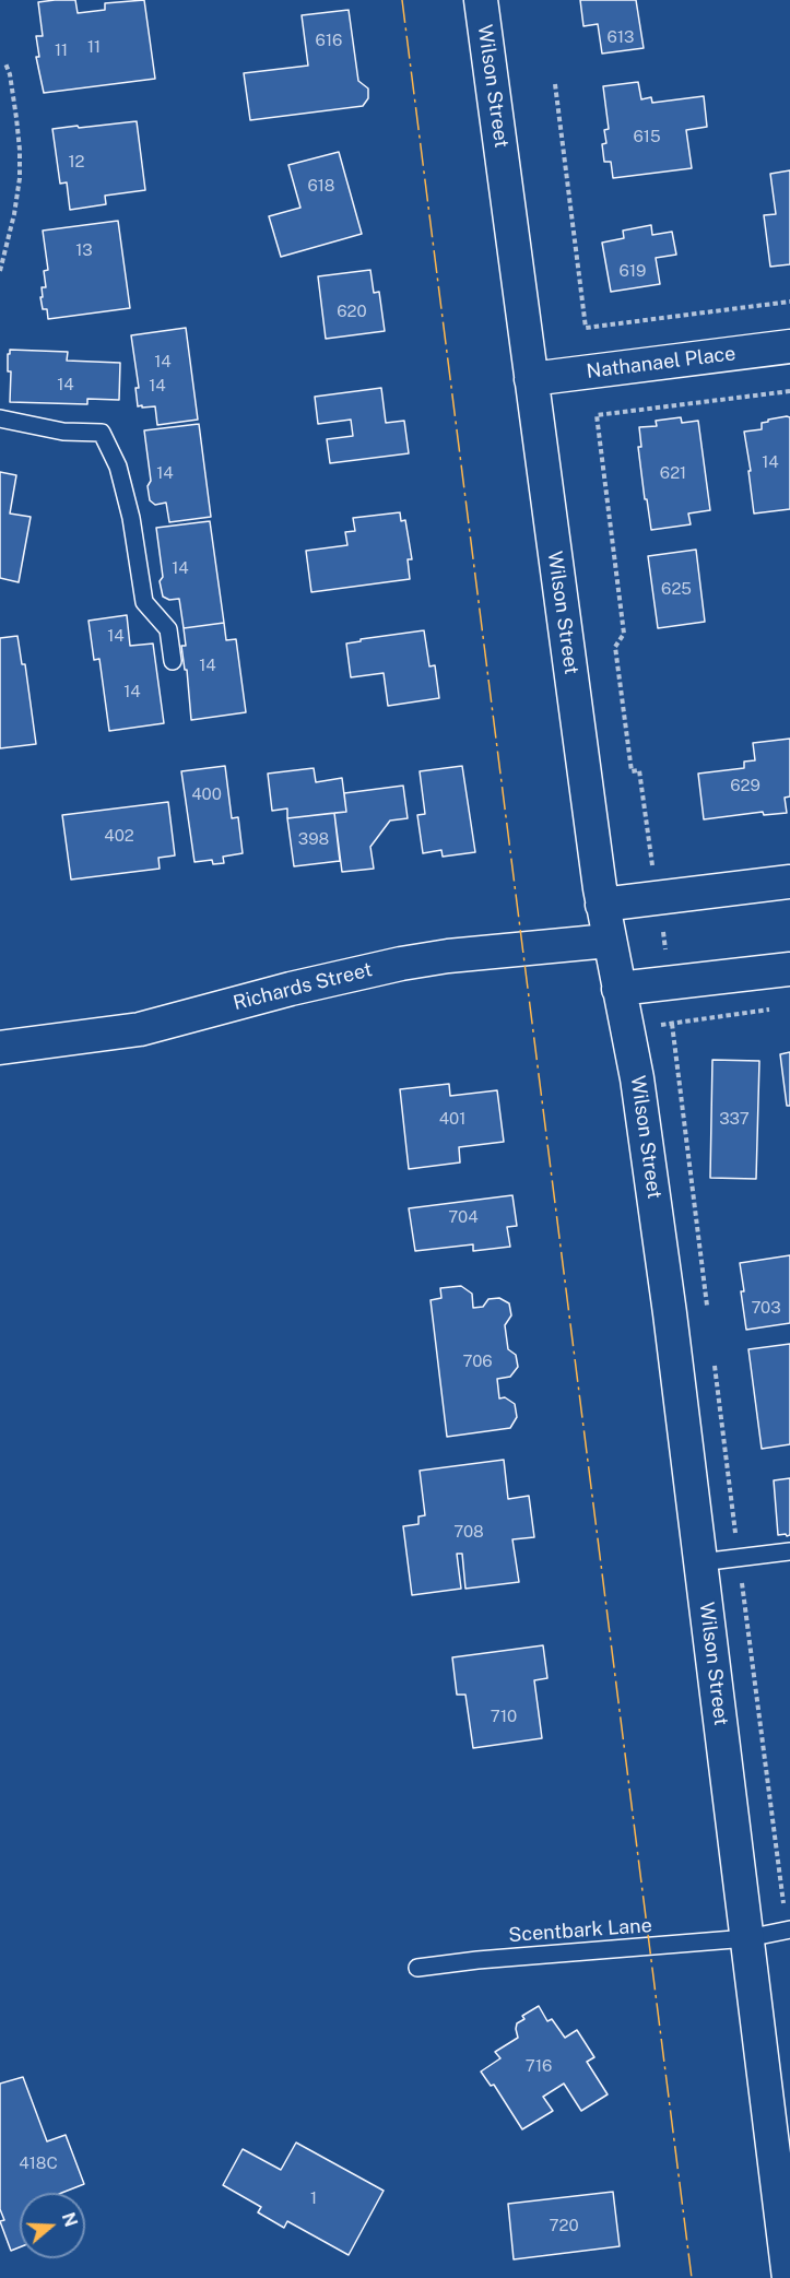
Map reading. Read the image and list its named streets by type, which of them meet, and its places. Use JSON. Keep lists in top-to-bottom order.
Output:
{
  "streets": {
    "street": ["Wilson Street", "Nathanael Place", "Richards Street"],
    "lane": ["Scentbark Lane"]
  },
  "crossings": [
    ["Wilson Street", "Nathanael Place"],
    ["Wilson Street", "Richards Street"],
    ["Wilson Street", "Scentbark Lane"]
  ],
  "house_numbers": [
    "613",
    "616",
    "11",
    "11",
    "615",
    "12",
    "618",
    "13",
    "619",
    "620",
    "14",
    "14",
    "14",
    "14",
    "14",
    "621",
    "14",
    "625",
    "14",
    "14",
    "14",
    "629",
    "400",
    "402",
    "398",
    "401",
    "337",
    "704",
    "703",
    "706",
    "708",
    "710",
    "716",
    "418C",
    "1",
    "720"
  ],
  "north": "right"
}
